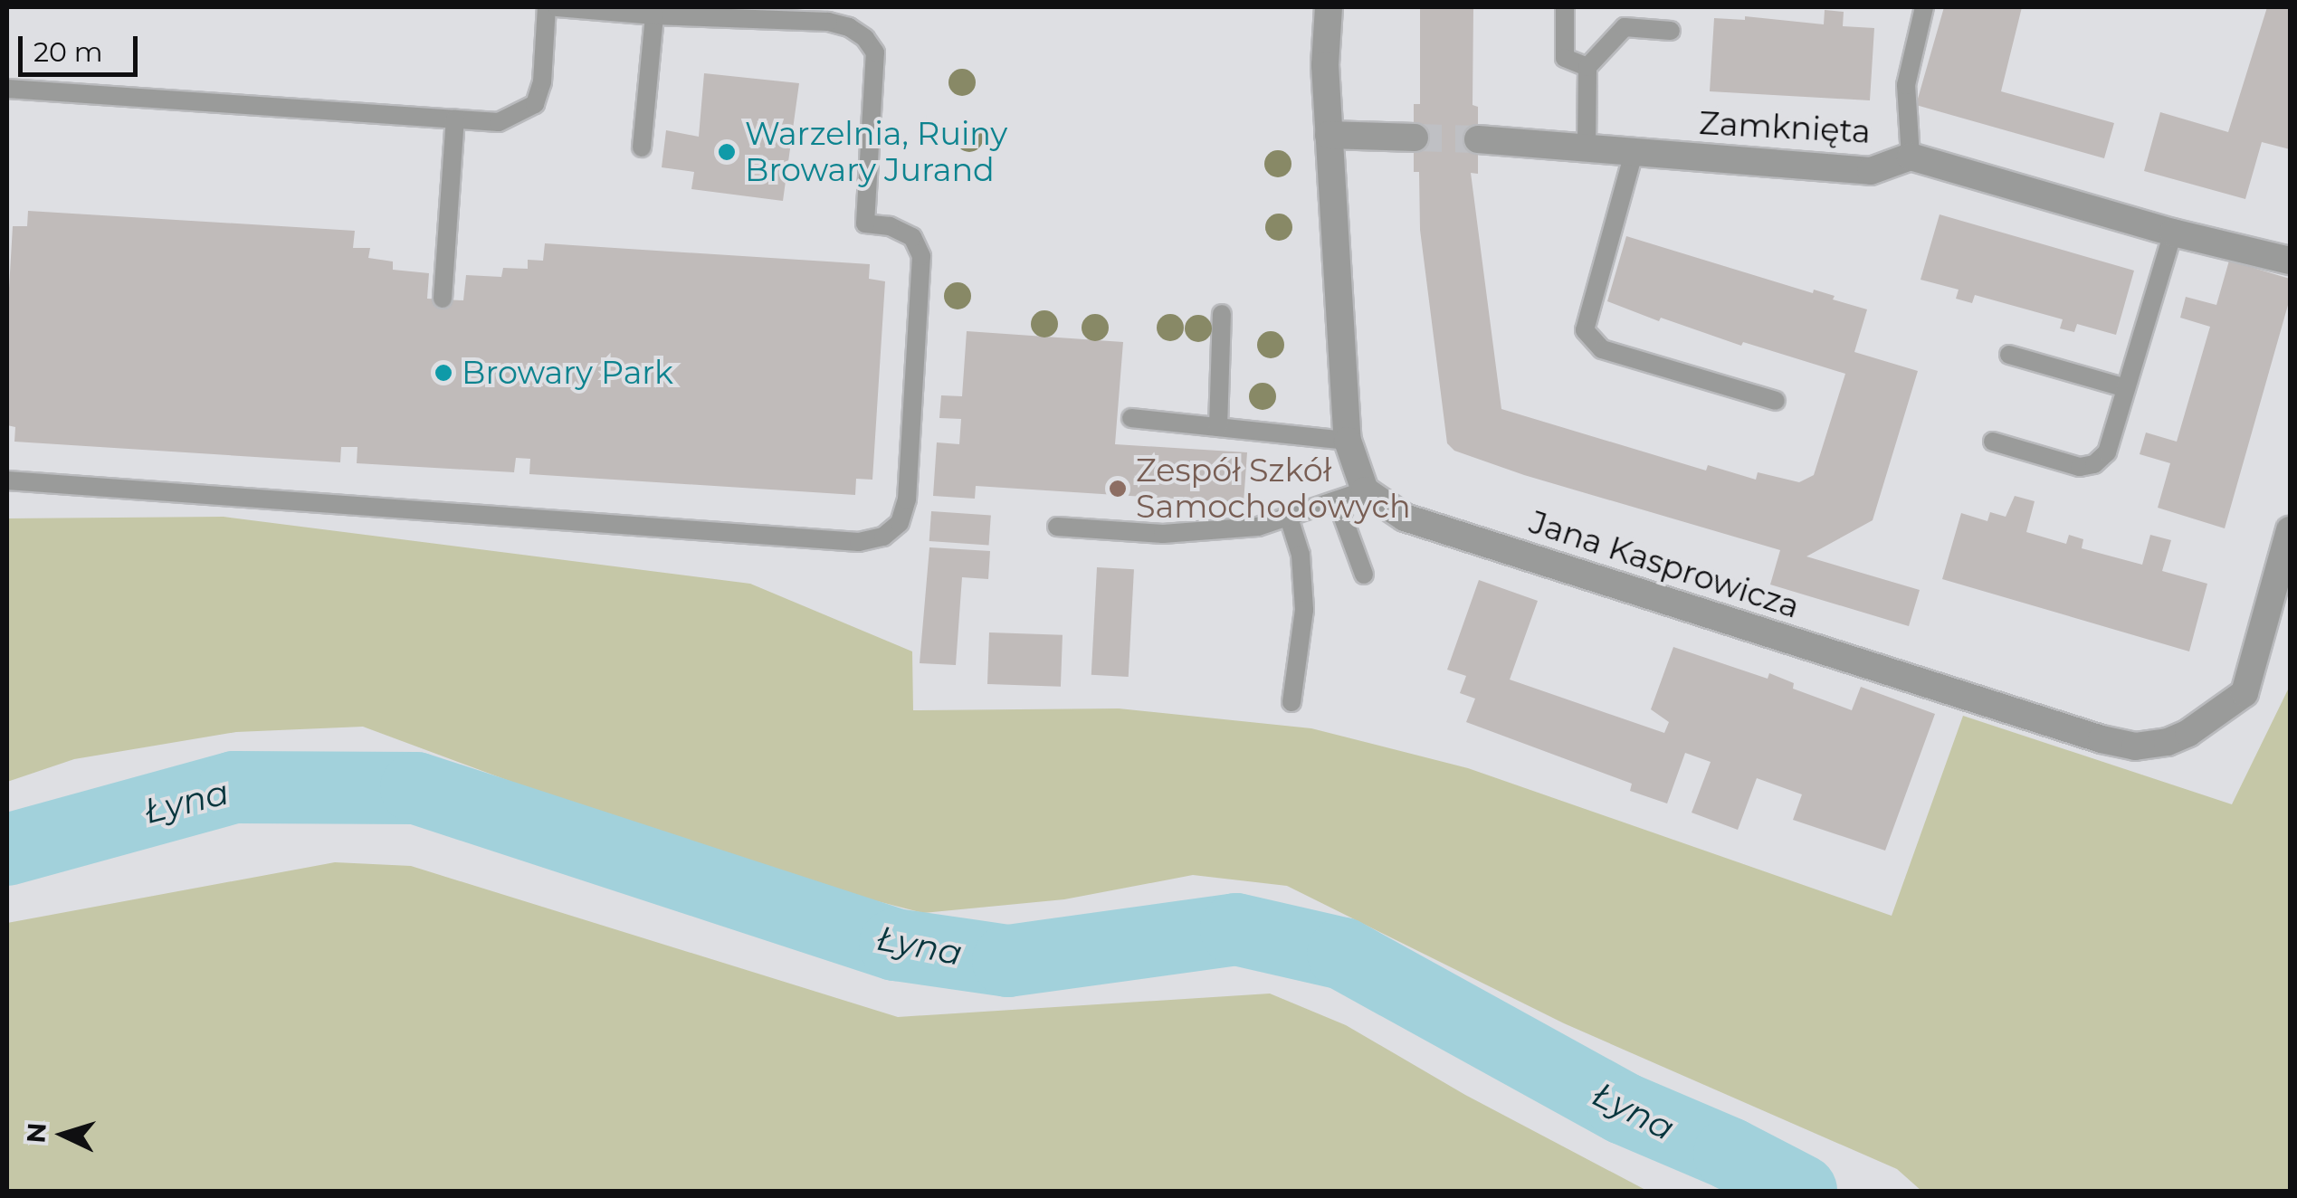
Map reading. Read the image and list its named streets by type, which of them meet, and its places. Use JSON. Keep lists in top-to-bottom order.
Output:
{
  "streets": {
    "street": ["Zamknięta", "Jana Kasprowicza"]
  },
  "water": ["Łyna"],
  "places": ["Warzelnia, Ruiny Browary Jurand", "Browary Park", "Zespół Szkół Samochodowych"],
  "scale_bar": "20 m",
  "north": "left"
}
